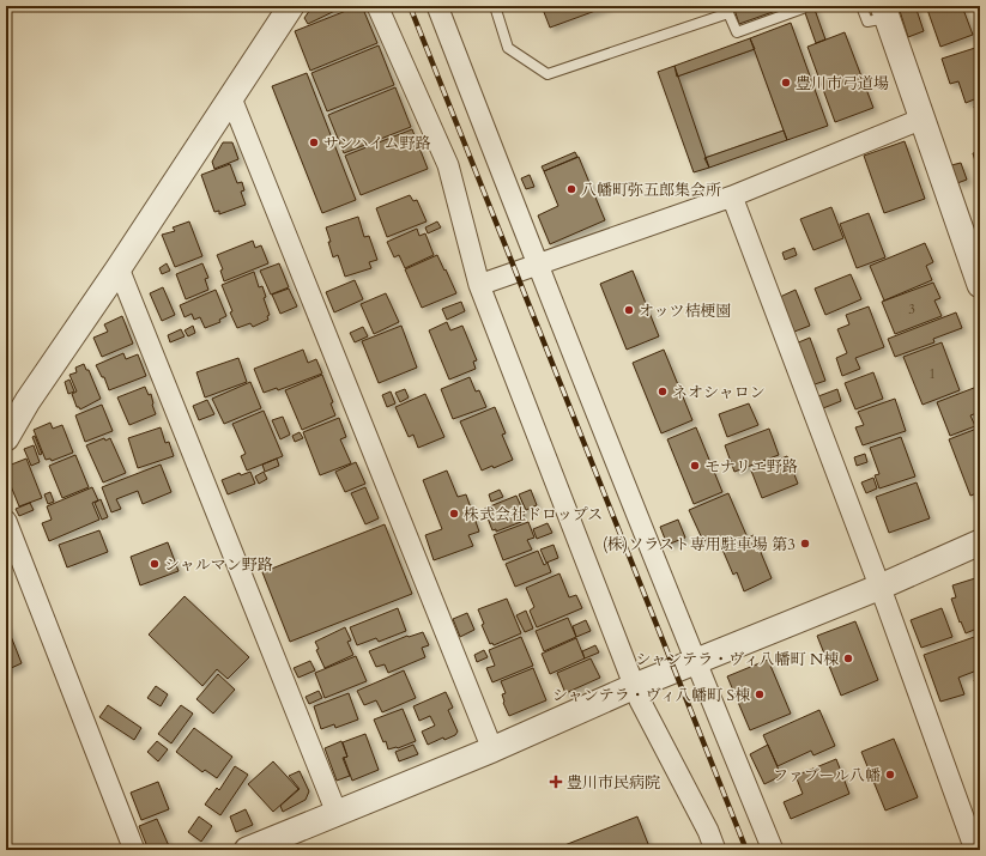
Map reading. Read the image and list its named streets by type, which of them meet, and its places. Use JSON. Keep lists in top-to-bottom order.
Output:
{
  "places": {
    "other": [
      "豊川市弓道場",
      "サンハイム野路",
      "八幡町弥五郎集会所",
      "オッツ桔梗園",
      "ネオシャロン",
      "モナリエ野路",
      "株式会社ドロップス",
      "(株)ソラスト専用駐車場 第3",
      "シャルマン野路",
      "シャンテラ・ヴィ八幡町 N棟",
      "シャンテラ・ヴィ八幡町 S棟",
      "ファブール八幡"
    ],
    "health": ["豊川市民病院"]
  },
  "house_numbers": ["3", "1"]
}
